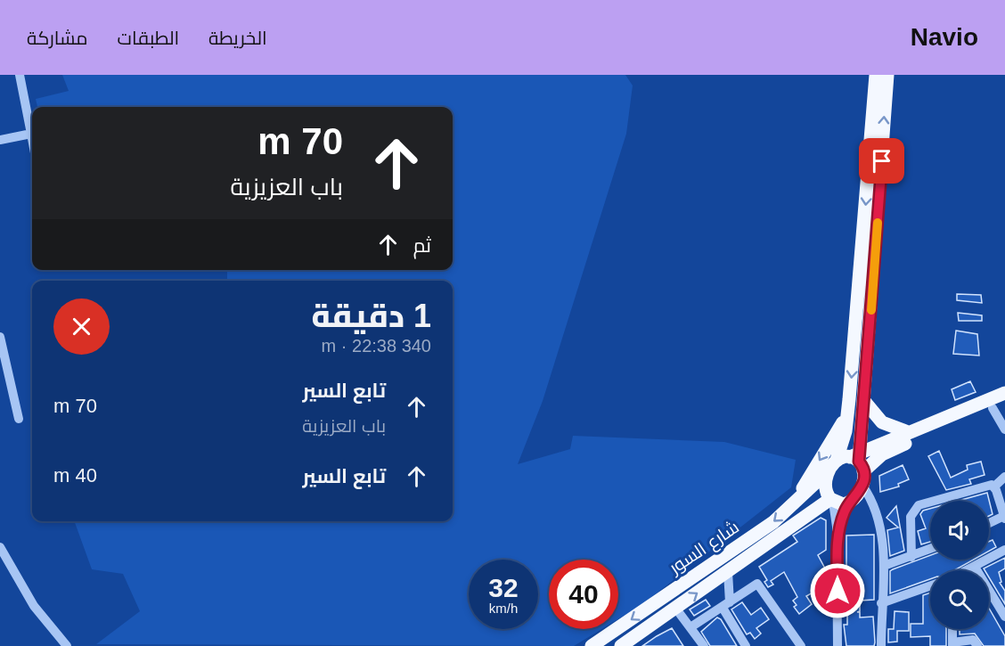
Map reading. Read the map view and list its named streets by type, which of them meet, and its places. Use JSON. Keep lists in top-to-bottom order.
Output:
{
  "streets": {
    "main road": ["شارع السور"]
  },
  "page": {
    "header": "Navio",
    "nav": ["الخريطة", "الطبقات", "مشاركة"],
    "turn": ["70 m", "باب العزيزية"],
    "then": "ثم",
    "heading": ["1 دقيقة", "340 m · 22:38"],
    "list": [
      {
        "name": "تابع السير",
        "note": "باب العزيزية",
        "value": "70 m"
      },
      {
        "name": "تابع السير",
        "value": "40 m"
      }
    ],
    "speed": "32 km/h",
    "limit": "40"
  }
}
